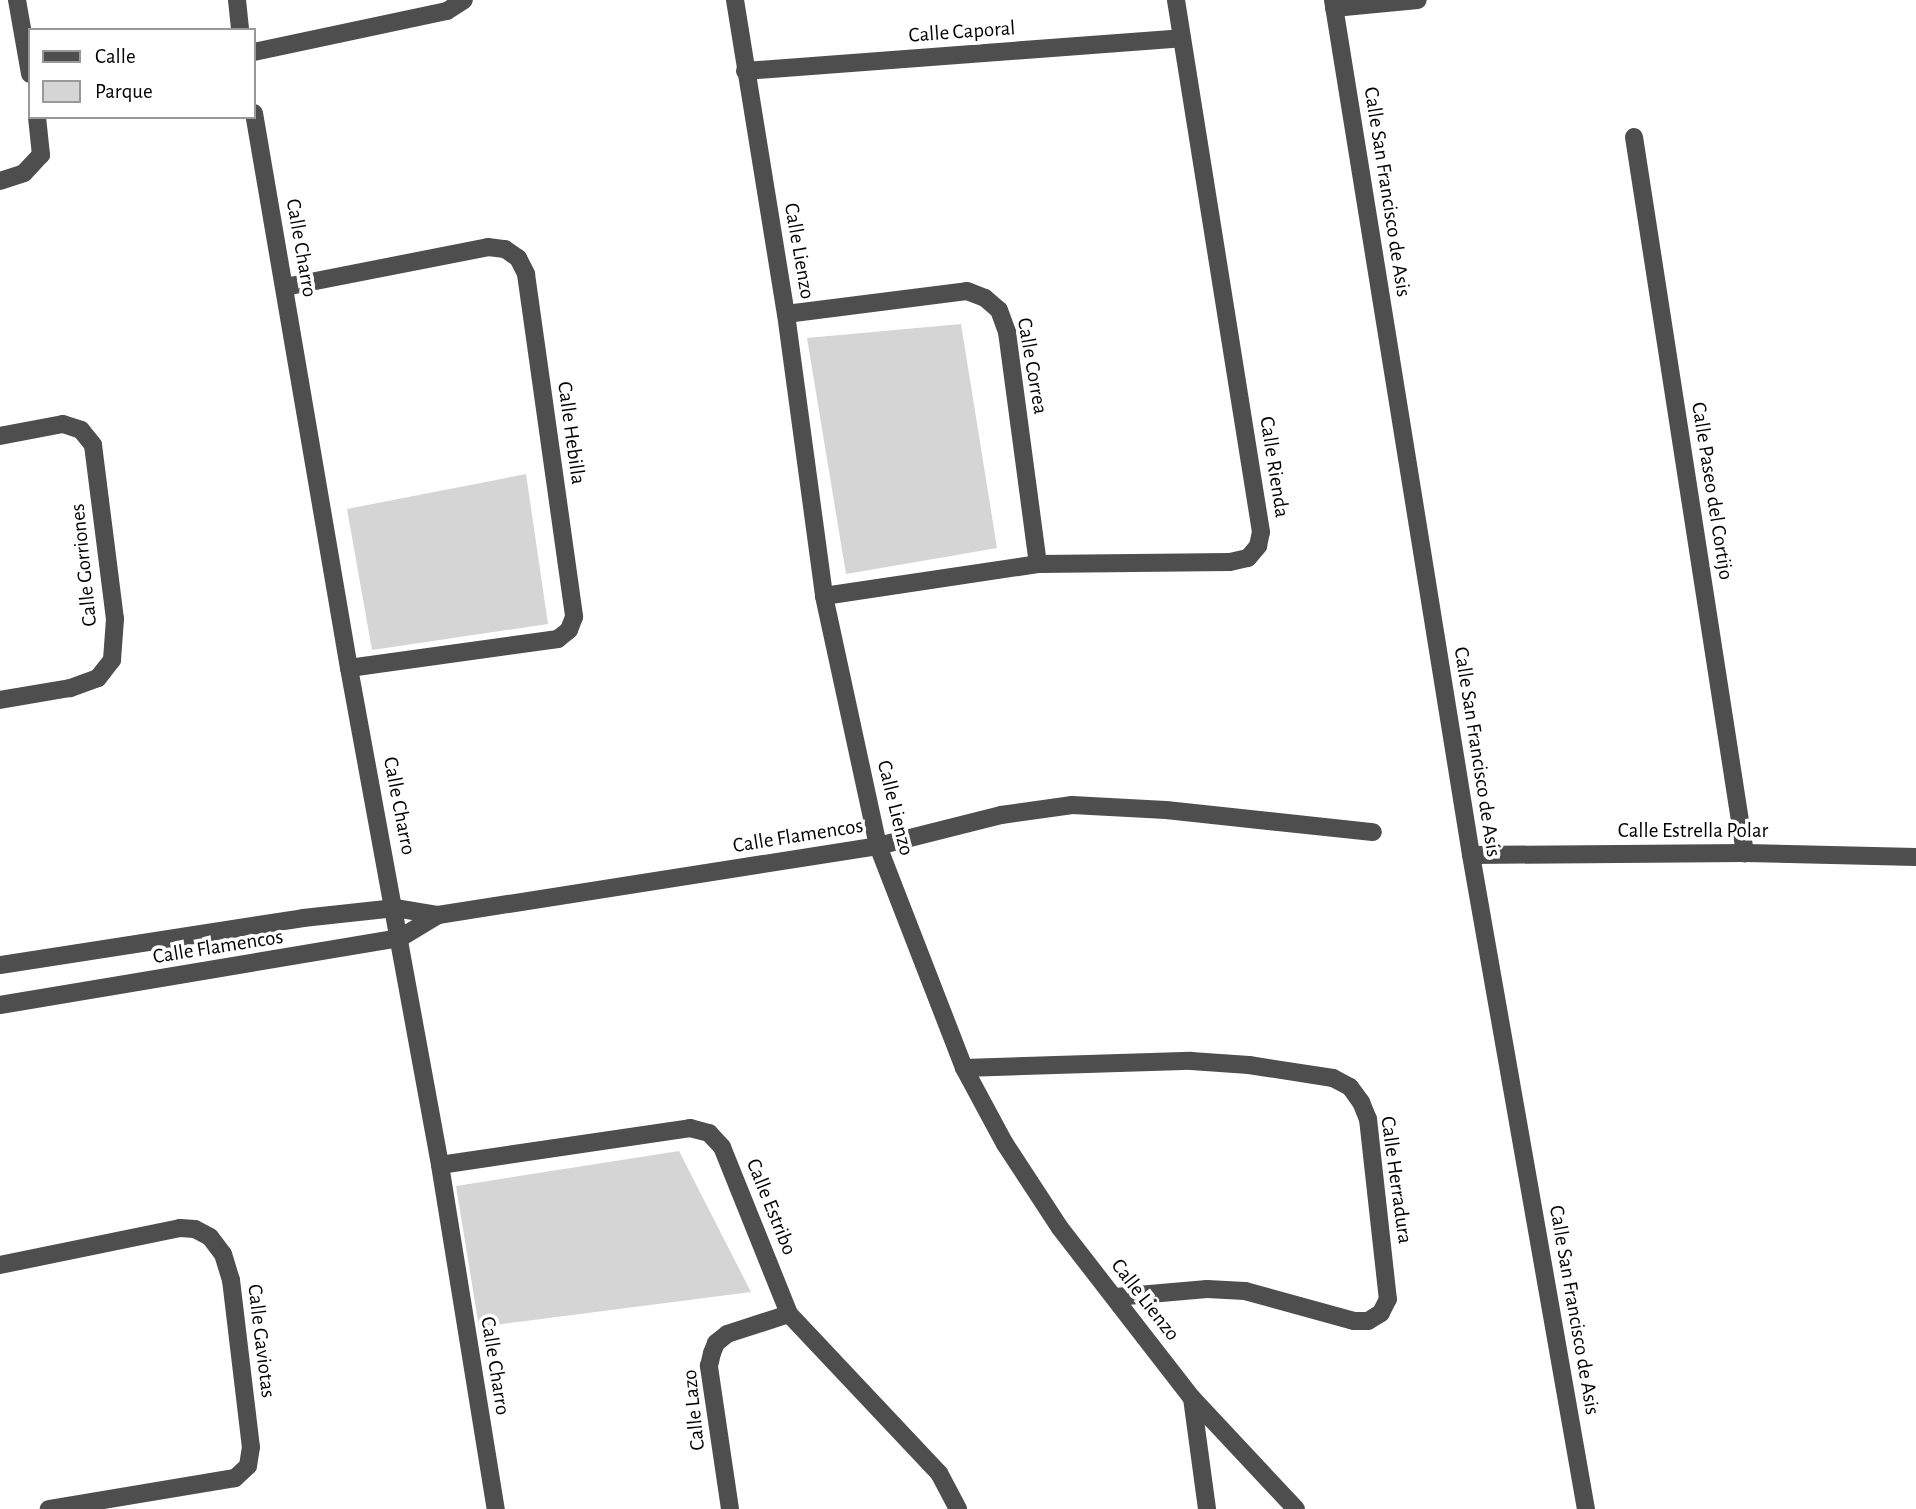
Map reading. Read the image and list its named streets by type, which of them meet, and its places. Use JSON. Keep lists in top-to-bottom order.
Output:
{
  "streets": {
    "street": [
      "Calle Caporal",
      "Calle San Francisco de Asis",
      "Calle Charro",
      "Calle Lienzo",
      "Calle Correa",
      "Calle Hebilla",
      "Calle Rienda",
      "Calle Paseo del Cortijo",
      "Calle Gorriones",
      "Calle Estrella Polar",
      "Calle Flamencos",
      "Calle Herradura",
      "Calle Estribo",
      "Calle Gaviotas",
      "Calle Lazo"
    ]
  },
  "crossings": [
    ["Calle Caporal", "Calle Lienzo"],
    ["Calle Caporal", "Calle Rienda"],
    ["Calle San Francisco de Asis", "Calle Estrella Polar"],
    ["Calle Charro", "Calle Hebilla"],
    ["Calle Charro", "Calle Flamencos"],
    ["Calle Charro", "Calle Estribo"],
    ["Calle Lienzo", "Calle Correa"],
    ["Calle Lienzo", "Calle Rienda"],
    ["Calle Lienzo", "Calle Flamencos"],
    ["Calle Lienzo", "Calle Herradura"],
    ["Calle Correa", "Calle Rienda"],
    ["Calle Paseo del Cortijo", "Calle Estrella Polar"],
    ["Calle Estribo", "Calle Lazo"]
  ],
  "legend": ["Calle", "Parque"]
}
